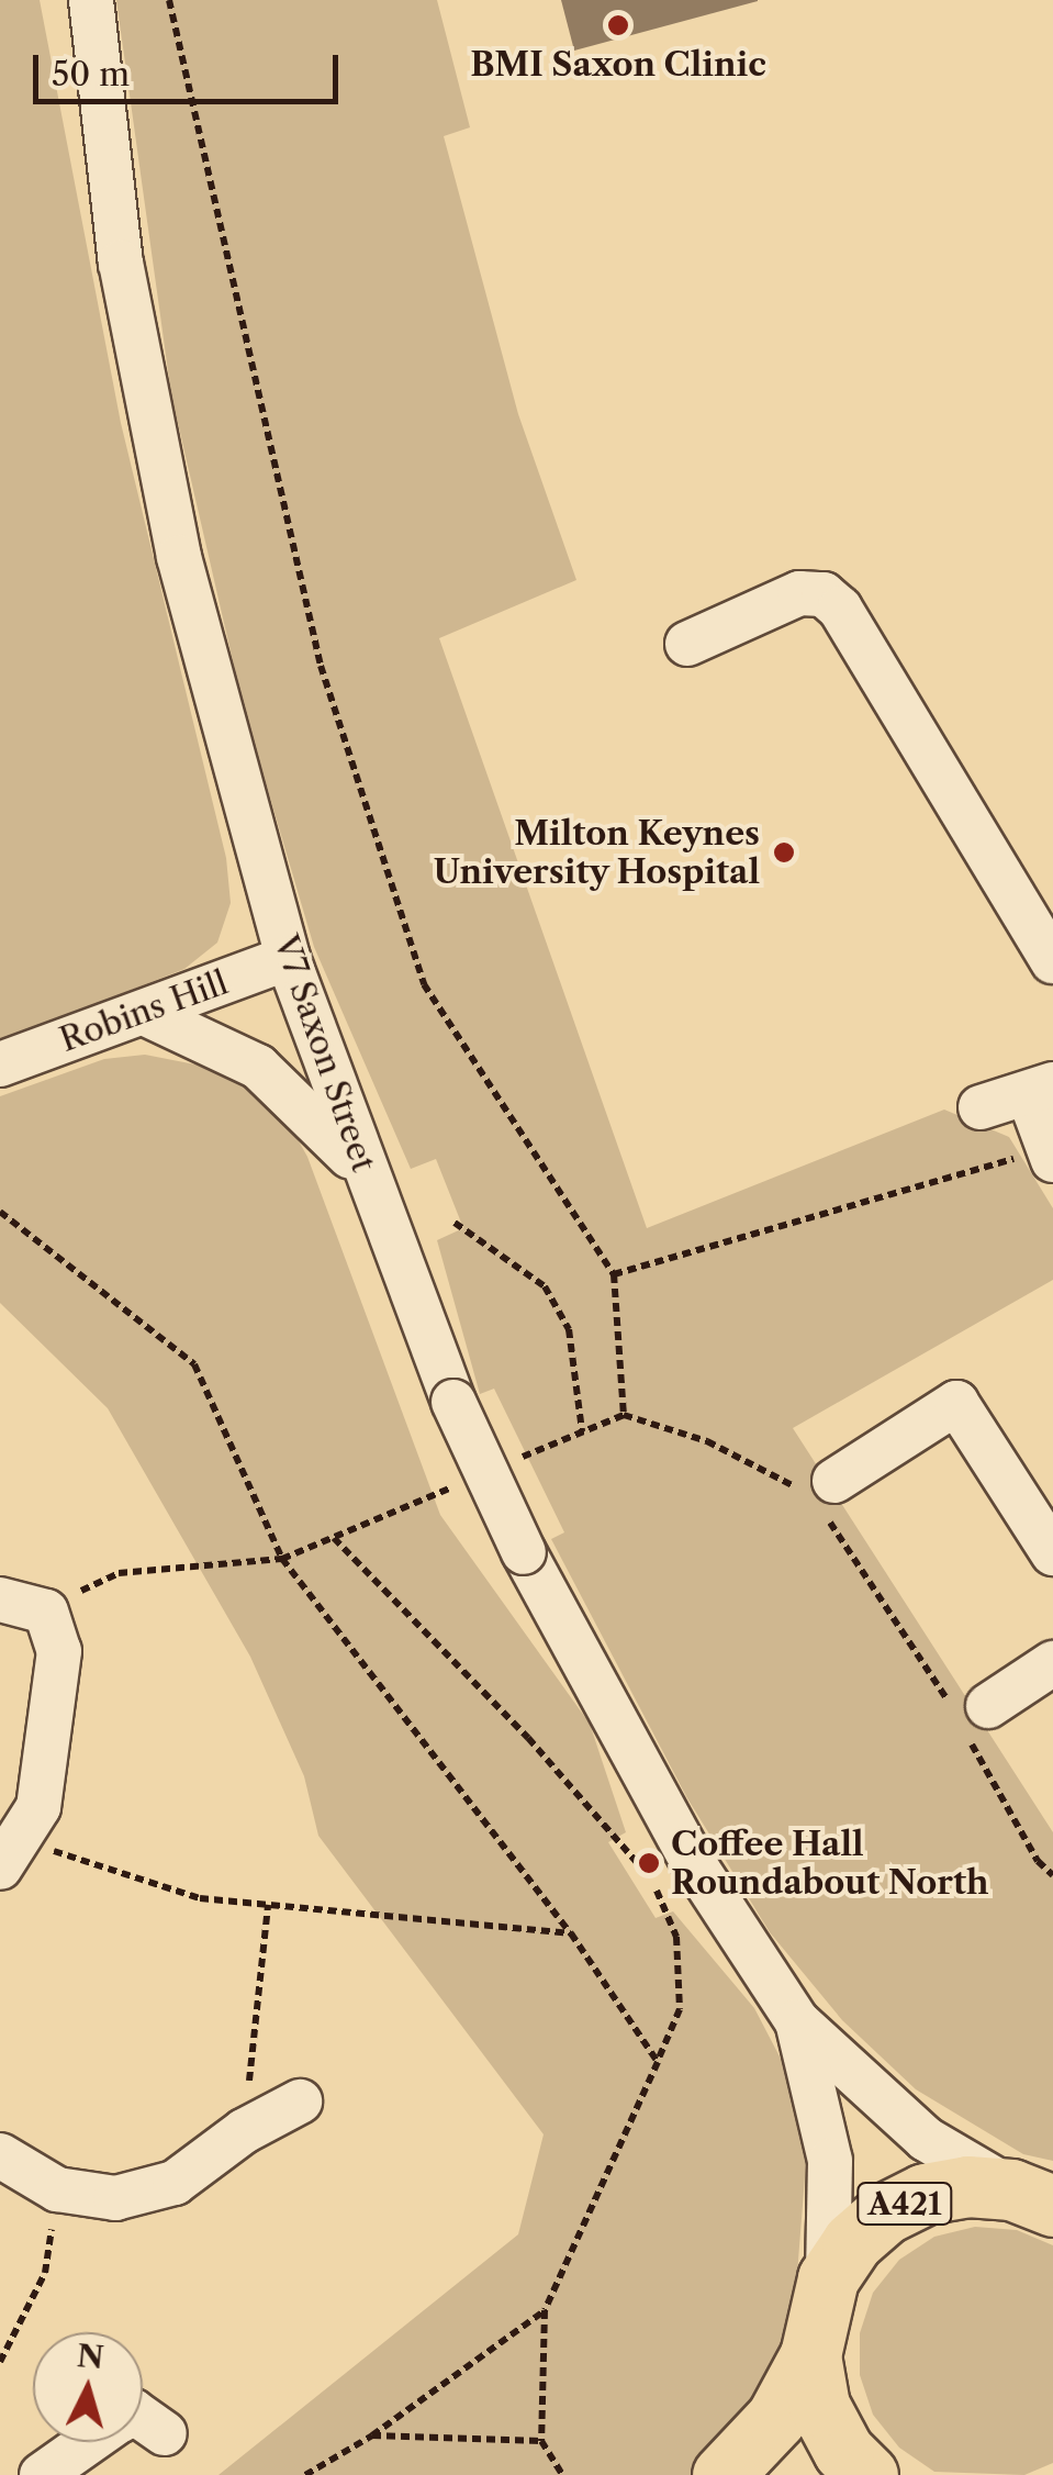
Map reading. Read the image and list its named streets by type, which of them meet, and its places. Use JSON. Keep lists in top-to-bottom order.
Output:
{
  "streets": {
    "highway": ["A421"],
    "street": ["Robins Hill", "V7 Saxon Street"]
  },
  "crossings": [
    ["Robins Hill", "V7 Saxon Street"],
    ["V7 Saxon Street", "A421"]
  ],
  "places": ["BMI Saxon Clinic", "Milton Keynes University Hospital", "Coffee Hall Roundabout North"],
  "scale_bar": "50 m",
  "north": "top"
}
